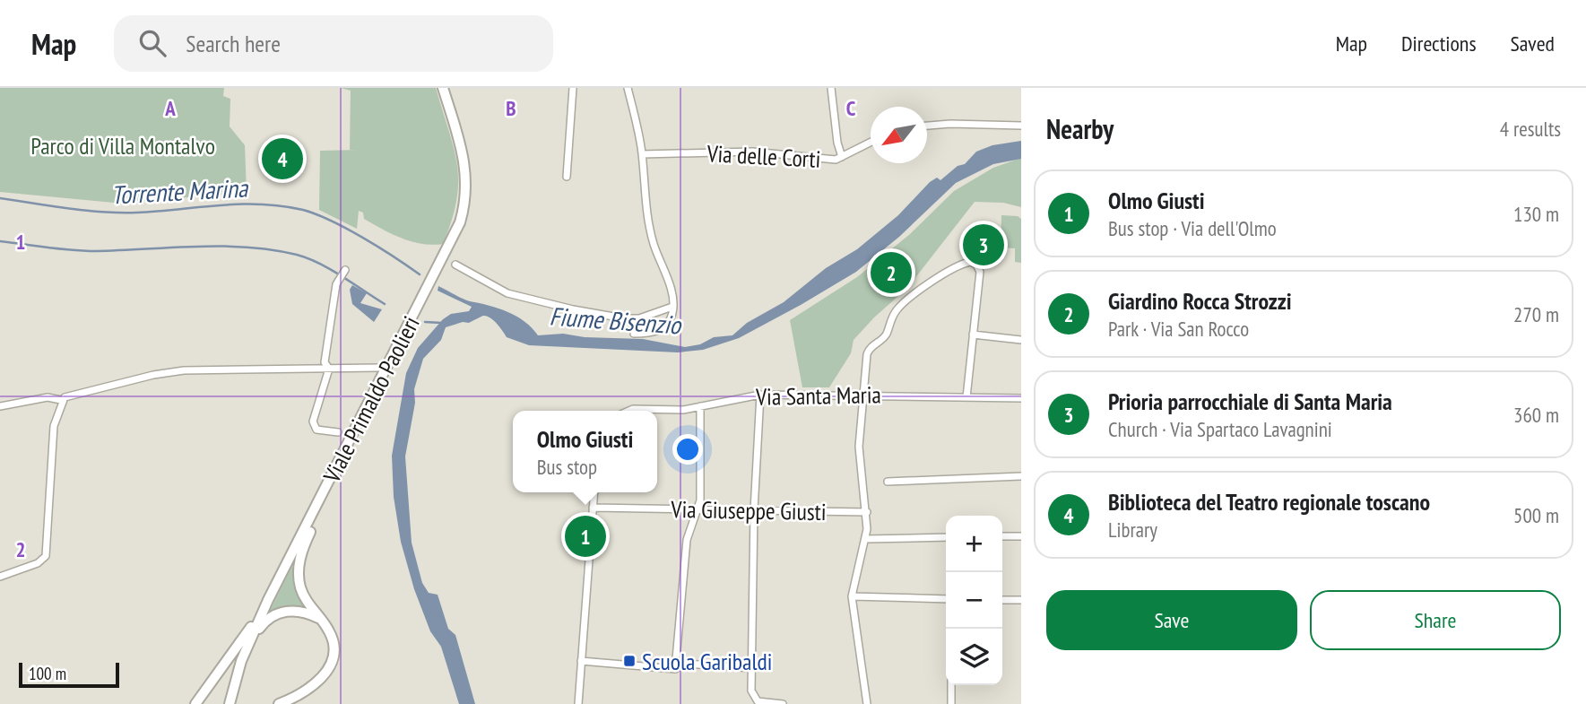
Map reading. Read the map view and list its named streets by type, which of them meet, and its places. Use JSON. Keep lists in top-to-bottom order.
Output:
{
  "streets": {
    "main road": ["Viale Primaldo Paolieri"],
    "street": ["Via delle Corti", "Via Santa Maria", "Via Giuseppe Giusti"]
  },
  "water": ["Torrente Marina", "Fiume Bisenzio"],
  "parks": ["Parco di Villa Montalvo"],
  "places": {
    "transit": ["Scuola Garibaldi"]
  },
  "scale_bar": "100 m",
  "north": "bottom left",
  "page": {
    "header": "Map",
    "search": "Search here",
    "nav": ["Map", "Directions", "Saved"],
    "heading": ["Nearby", "4 results"],
    "pins": [
      "4",
      "3",
      "2",
      "1"
    ],
    "list": [
      {
        "mark": "1",
        "name": "Olmo Giusti",
        "note": "Bus stop · Via dell'Olmo",
        "value": "130 m"
      },
      {
        "mark": "2",
        "name": "Giardino Rocca Strozzi",
        "note": "Park · Via San Rocco",
        "value": "270 m"
      },
      {
        "mark": "3",
        "name": "Prioria parrocchiale di Santa Maria",
        "note": "Church · Via Spartaco Lavagnini",
        "value": "360 m"
      },
      {
        "mark": "4",
        "name": "Biblioteca del Teatro regionale toscano",
        "note": "Library",
        "value": "500 m"
      }
    ],
    "popup": ["Olmo Giusti", "Bus stop"],
    "map_buttons": ["+", "−"],
    "buttons": ["Save", "Share"],
    "scale": "100 m"
  },
  "grid": {
    "columns": ["A", "B", "C"],
    "rows": ["1", "2"]
  }
}
